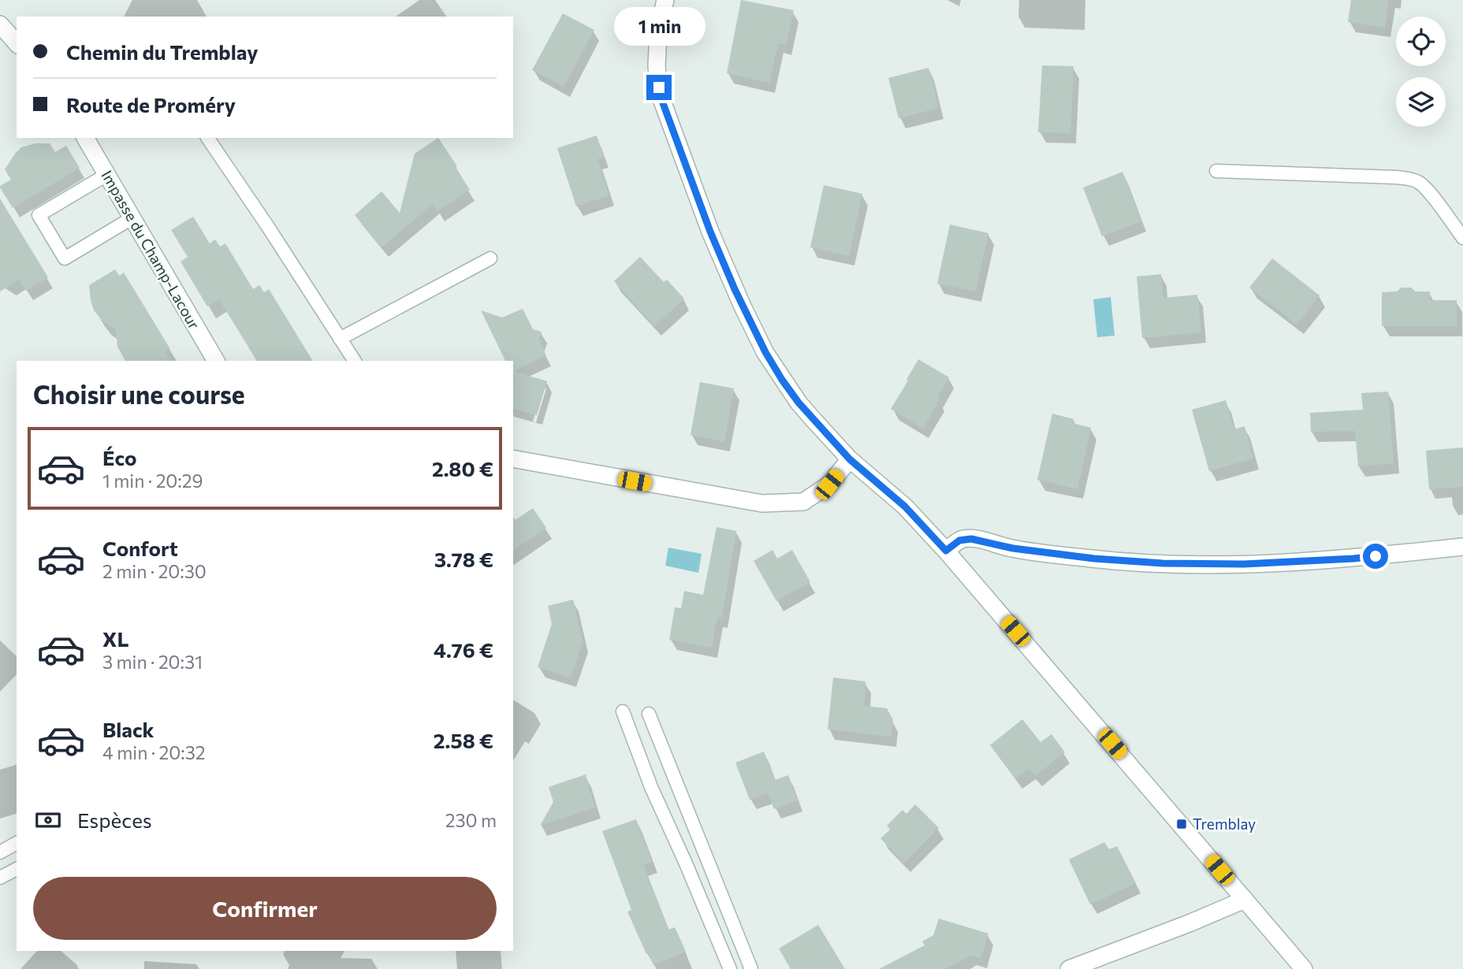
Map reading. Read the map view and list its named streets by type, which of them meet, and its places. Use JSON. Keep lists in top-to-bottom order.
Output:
{
  "streets": {
    "street": ["Impasse du Champ-Lacour"]
  },
  "places": {
    "transit": ["Tremblay"]
  },
  "page": {
    "bubble": "1 min",
    "banner": ["Chemin du Tremblay", "Route de Proméry"],
    "heading": "Choisir une course",
    "list": [
      {
        "name": "Éco",
        "note": "1 min · 20:29",
        "value": "2.80 €"
      },
      {
        "name": "Confort",
        "note": "2 min · 20:30",
        "value": "3.78 €"
      },
      {
        "name": "XL",
        "note": "3 min · 20:31",
        "value": "4.76 €"
      },
      {
        "name": "Black",
        "note": "4 min · 20:32",
        "value": "2.58 €"
      }
    ],
    "pay": ["Espèces", "230 m"],
    "buttons": "Confirmer"
  }
}
